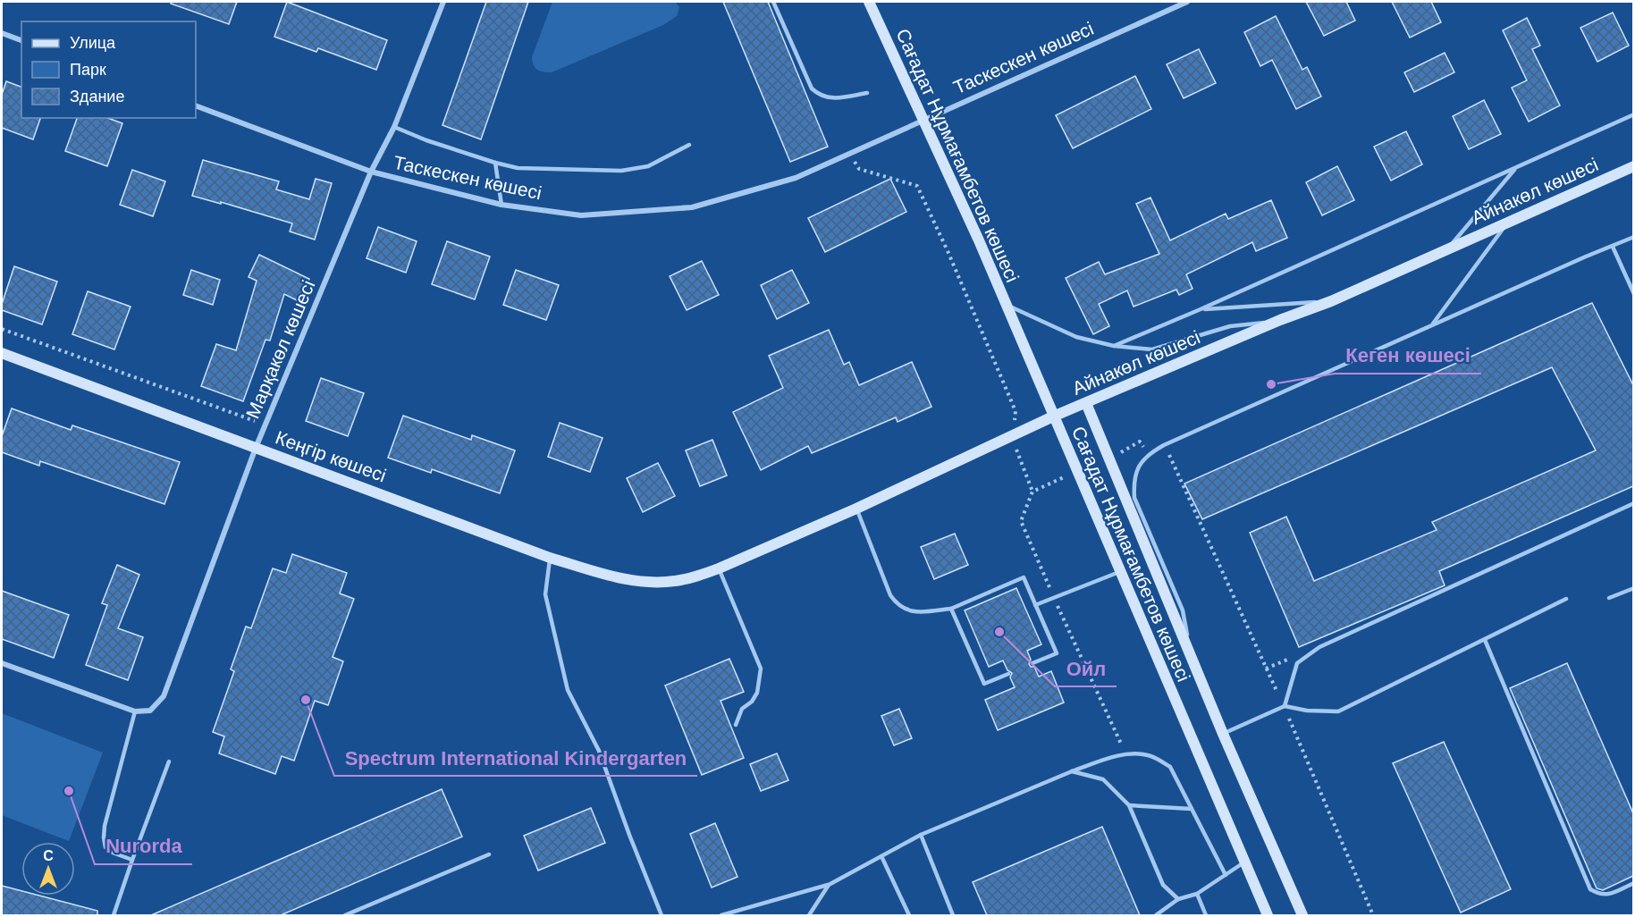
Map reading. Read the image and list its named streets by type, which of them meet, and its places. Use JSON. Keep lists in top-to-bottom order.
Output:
{
  "streets": {
    "street": [
      "Таскескен көшесі",
      "Сағадат Нұрмағамбетов көшесі",
      "Айнакөл көшесі",
      "Марқакөл көшесі",
      "Кеңгір көшесі"
    ]
  },
  "crossings": [
    ["Таскескен көшесі", "Сағадат Нұрмағамбетов көшесі"],
    ["Таскескен көшесі", "Марқакөл көшесі"],
    ["Сағадат Нұрмағамбетов көшесі", "Айнакөл көшесі"],
    ["Айнакөл көшесі", "Кеңгір көшесі"],
    ["Марқакөл көшесі", "Кеңгір көшесі"]
  ],
  "places": [
    "Кеген көшесі",
    "Ойл",
    "Spectrum International Kindergarten",
    "Nurorda"
  ],
  "legend": ["Улица", "Парк", "Здание"],
  "north": "top"
}
